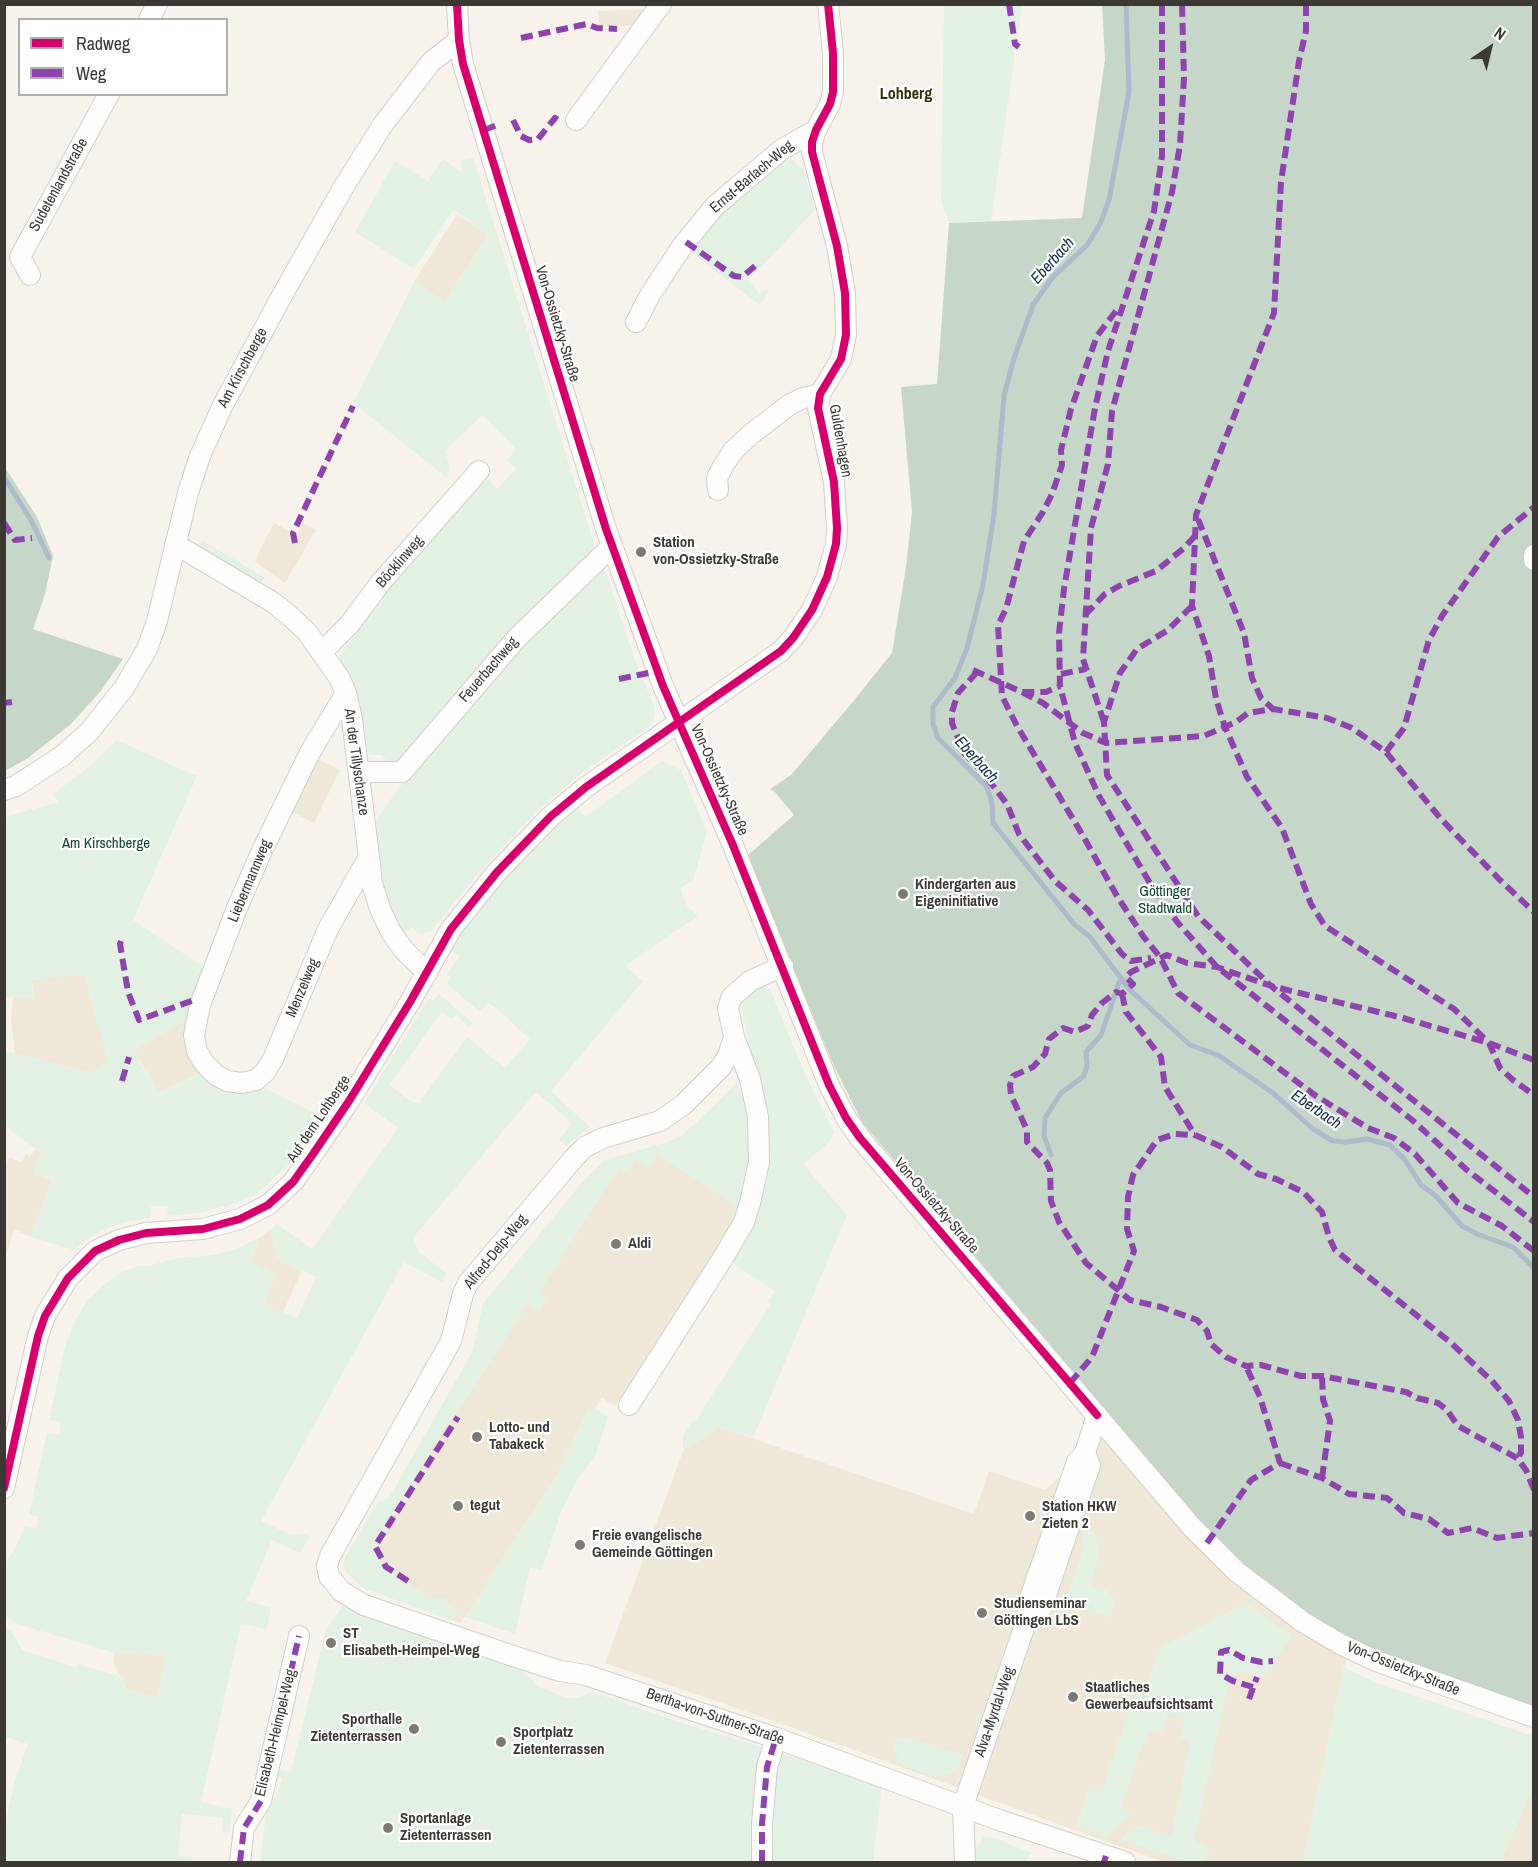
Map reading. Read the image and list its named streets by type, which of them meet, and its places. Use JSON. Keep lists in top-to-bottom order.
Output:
{
  "streets": {
    "street": [
      "Ernst-Barlach-Weg",
      "Sudetenlandstraße",
      "Von-Ossietzky-Straße",
      "Am Kirschberge",
      "Guldenhagen",
      "Böcklinweg",
      "Feuerbachweg",
      "An der Tillyschanze",
      "Liebermannweg",
      "Menzelweg",
      "Auf dem Lohberge",
      "Alfred-Delp-Weg",
      "Alva-Myrdal-Weg",
      "Bertha-von-Suttner-Straße",
      "Elisabeth-Heimpel-Weg"
    ]
  },
  "crossings": [
    ["Ernst-Barlach-Weg", "Guldenhagen"],
    ["Von-Ossietzky-Straße", "Am Kirschberge"],
    ["Von-Ossietzky-Straße", "Guldenhagen"],
    ["Von-Ossietzky-Straße", "Feuerbachweg"],
    ["Von-Ossietzky-Straße", "Auf dem Lohberge"],
    ["Von-Ossietzky-Straße", "Alva-Myrdal-Weg"],
    ["Am Kirschberge", "An der Tillyschanze"],
    ["Guldenhagen", "Auf dem Lohberge"],
    ["Böcklinweg", "An der Tillyschanze"],
    ["Feuerbachweg", "An der Tillyschanze"],
    ["An der Tillyschanze", "Liebermannweg"],
    ["An der Tillyschanze", "Menzelweg"],
    ["An der Tillyschanze", "Auf dem Lohberge"],
    ["Liebermannweg", "Menzelweg"],
    ["Alfred-Delp-Weg", "Bertha-von-Suttner-Straße"],
    ["Alva-Myrdal-Weg", "Bertha-von-Suttner-Straße"]
  ],
  "districts": ["Lohberg"],
  "water": ["Eberbach"],
  "parks": ["Am Kirschberge", "Göttinger Stadtwald"],
  "places": [
    "Station von-Ossietzky-Straße",
    "Kindergarten aus Eigeninitiative",
    "Aldi",
    "Lotto- und Tabakeck",
    "tegut",
    "Station HKW Zieten 2",
    "Freie evangelische Gemeinde Göttingen",
    "Studienseminar Göttingen LbS",
    "ST Elisabeth-Heimpel-Weg",
    "Staatliches Gewerbeaufsichtsamt",
    "Sporthalle Zietenterrassen",
    "Sportplatz Zietenterrassen",
    "Sportanlage Zietenterrassen"
  ],
  "legend": ["Radweg", "Weg"],
  "north": "top right"
}
